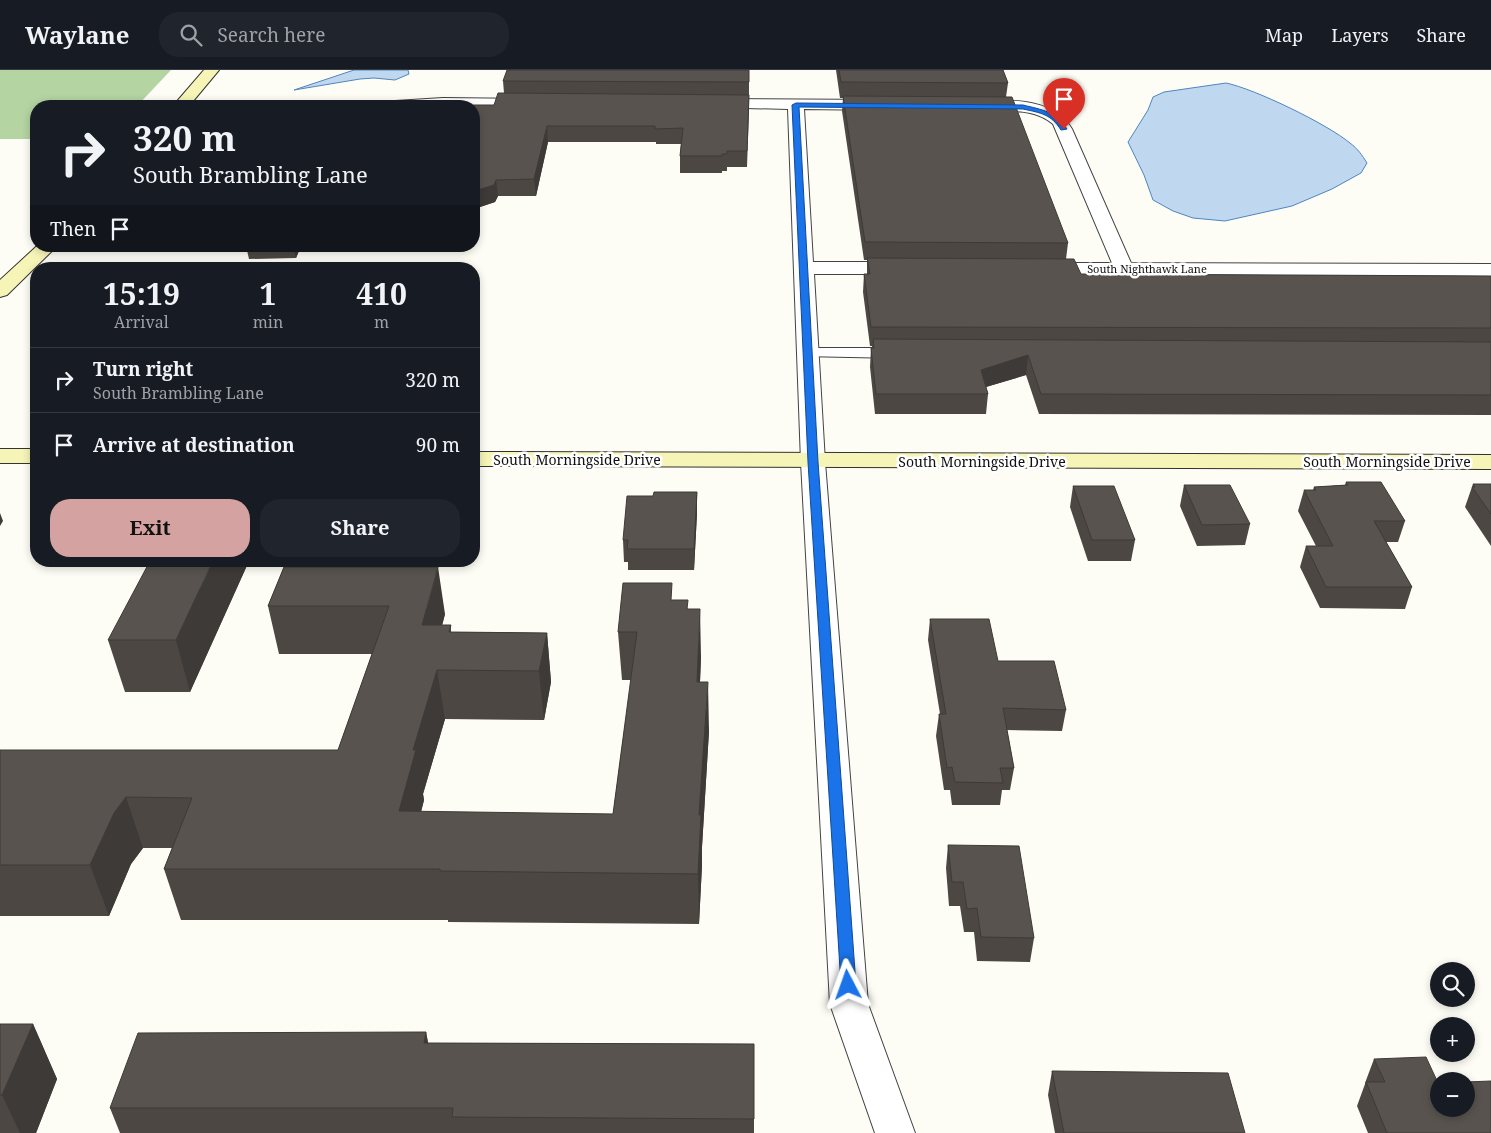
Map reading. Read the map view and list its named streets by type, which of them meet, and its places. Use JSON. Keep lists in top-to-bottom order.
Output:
{
  "streets": {
    "street": ["South Nighthawk Lane", "South Morningside Drive"]
  },
  "page": {
    "header": "Waylane",
    "search": "Search here",
    "nav": ["Map", "Layers", "Share"],
    "turn": ["320 m", "South Brambling Lane"],
    "then": "Then",
    "eta": [
      "15:19",
      "Arrival",
      "1",
      "min",
      "410",
      "m"
    ],
    "list": [
      {
        "name": "Turn right",
        "note": "South Brambling Lane",
        "value": "320 m"
      },
      {
        "name": "Arrive at destination",
        "value": "90 m"
      }
    ],
    "buttons": ["Exit", "Share"],
    "map_buttons": ["+", "−"]
  }
}
